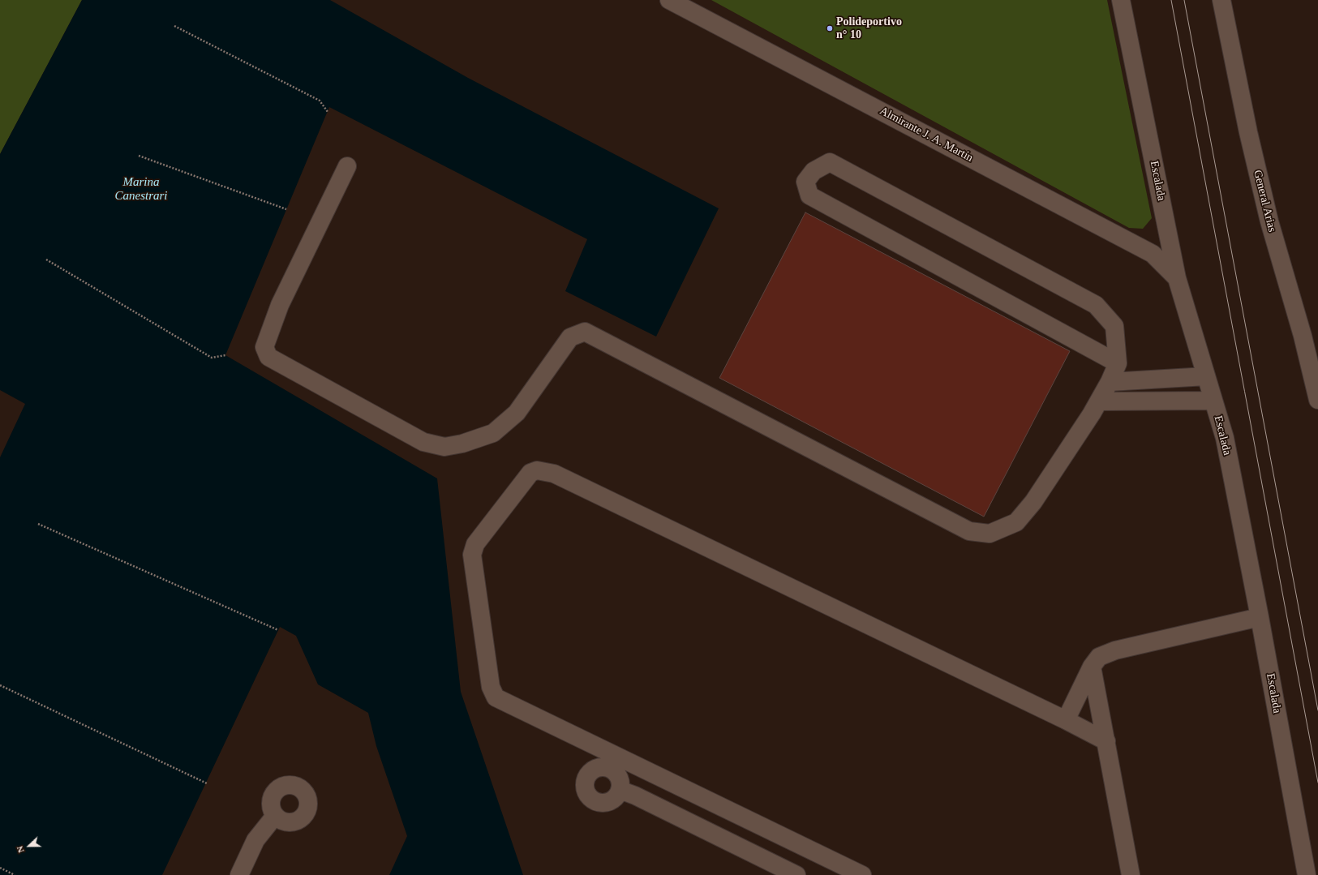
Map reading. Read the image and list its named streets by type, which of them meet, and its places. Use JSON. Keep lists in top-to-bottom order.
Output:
{
  "streets": {
    "street": ["Almirante J. A. Martín", "Escalada", "General Arias"]
  },
  "crossings": [
    ["Almirante J. A. Martín", "Escalada"]
  ],
  "water": ["Marina Canestrari"],
  "places": ["Polideportivo n° 10"],
  "north": "left"
}
